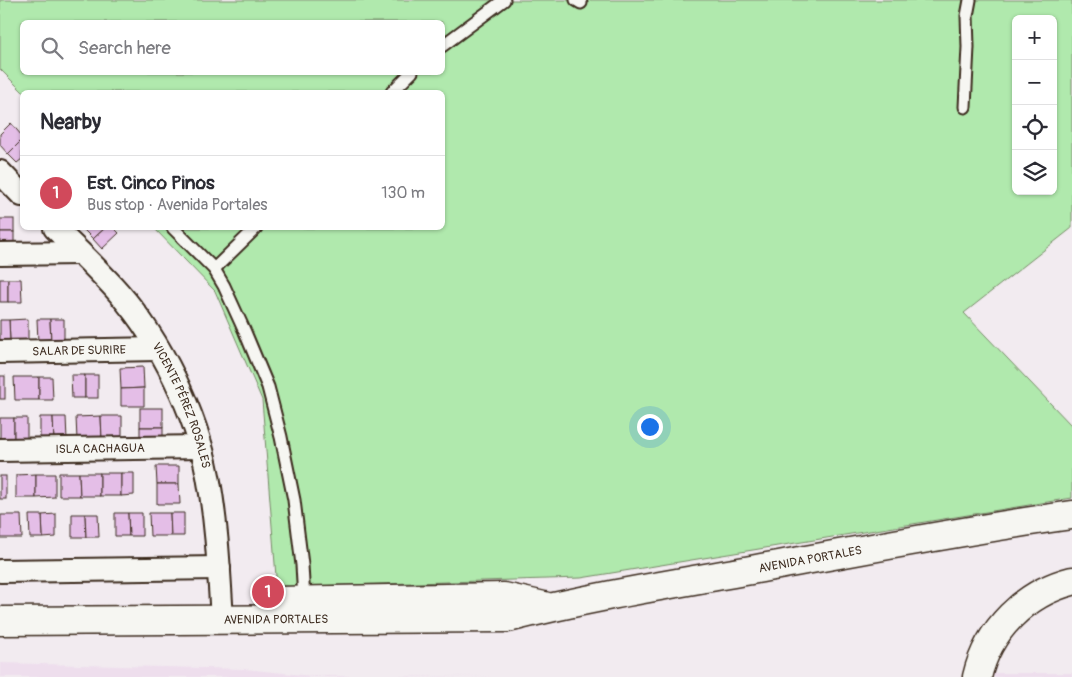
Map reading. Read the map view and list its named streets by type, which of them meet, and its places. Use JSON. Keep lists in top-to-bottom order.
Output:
{
  "streets": {
    "main road": ["AVENIDA PORTALES"],
    "street": ["SALAR DE SURIRE", "VICENTE PÉREZ ROSALES", "ISLA CACHAGUA"]
  },
  "crossings": [
    ["SALAR DE SURIRE", "VICENTE PÉREZ ROSALES"],
    ["VICENTE PÉREZ ROSALES", "ISLA CACHAGUA"],
    ["VICENTE PÉREZ ROSALES", "AVENIDA PORTALES"]
  ],
  "page": {
    "map_buttons": ["+", "−"],
    "search": "Search here",
    "heading": "Nearby",
    "list": [
      {
        "mark": "1",
        "name": "Est. Cinco Pinos",
        "note": "Bus stop · Avenida Portales",
        "value": "130 m"
      }
    ],
    "pins": "1"
  }
}
